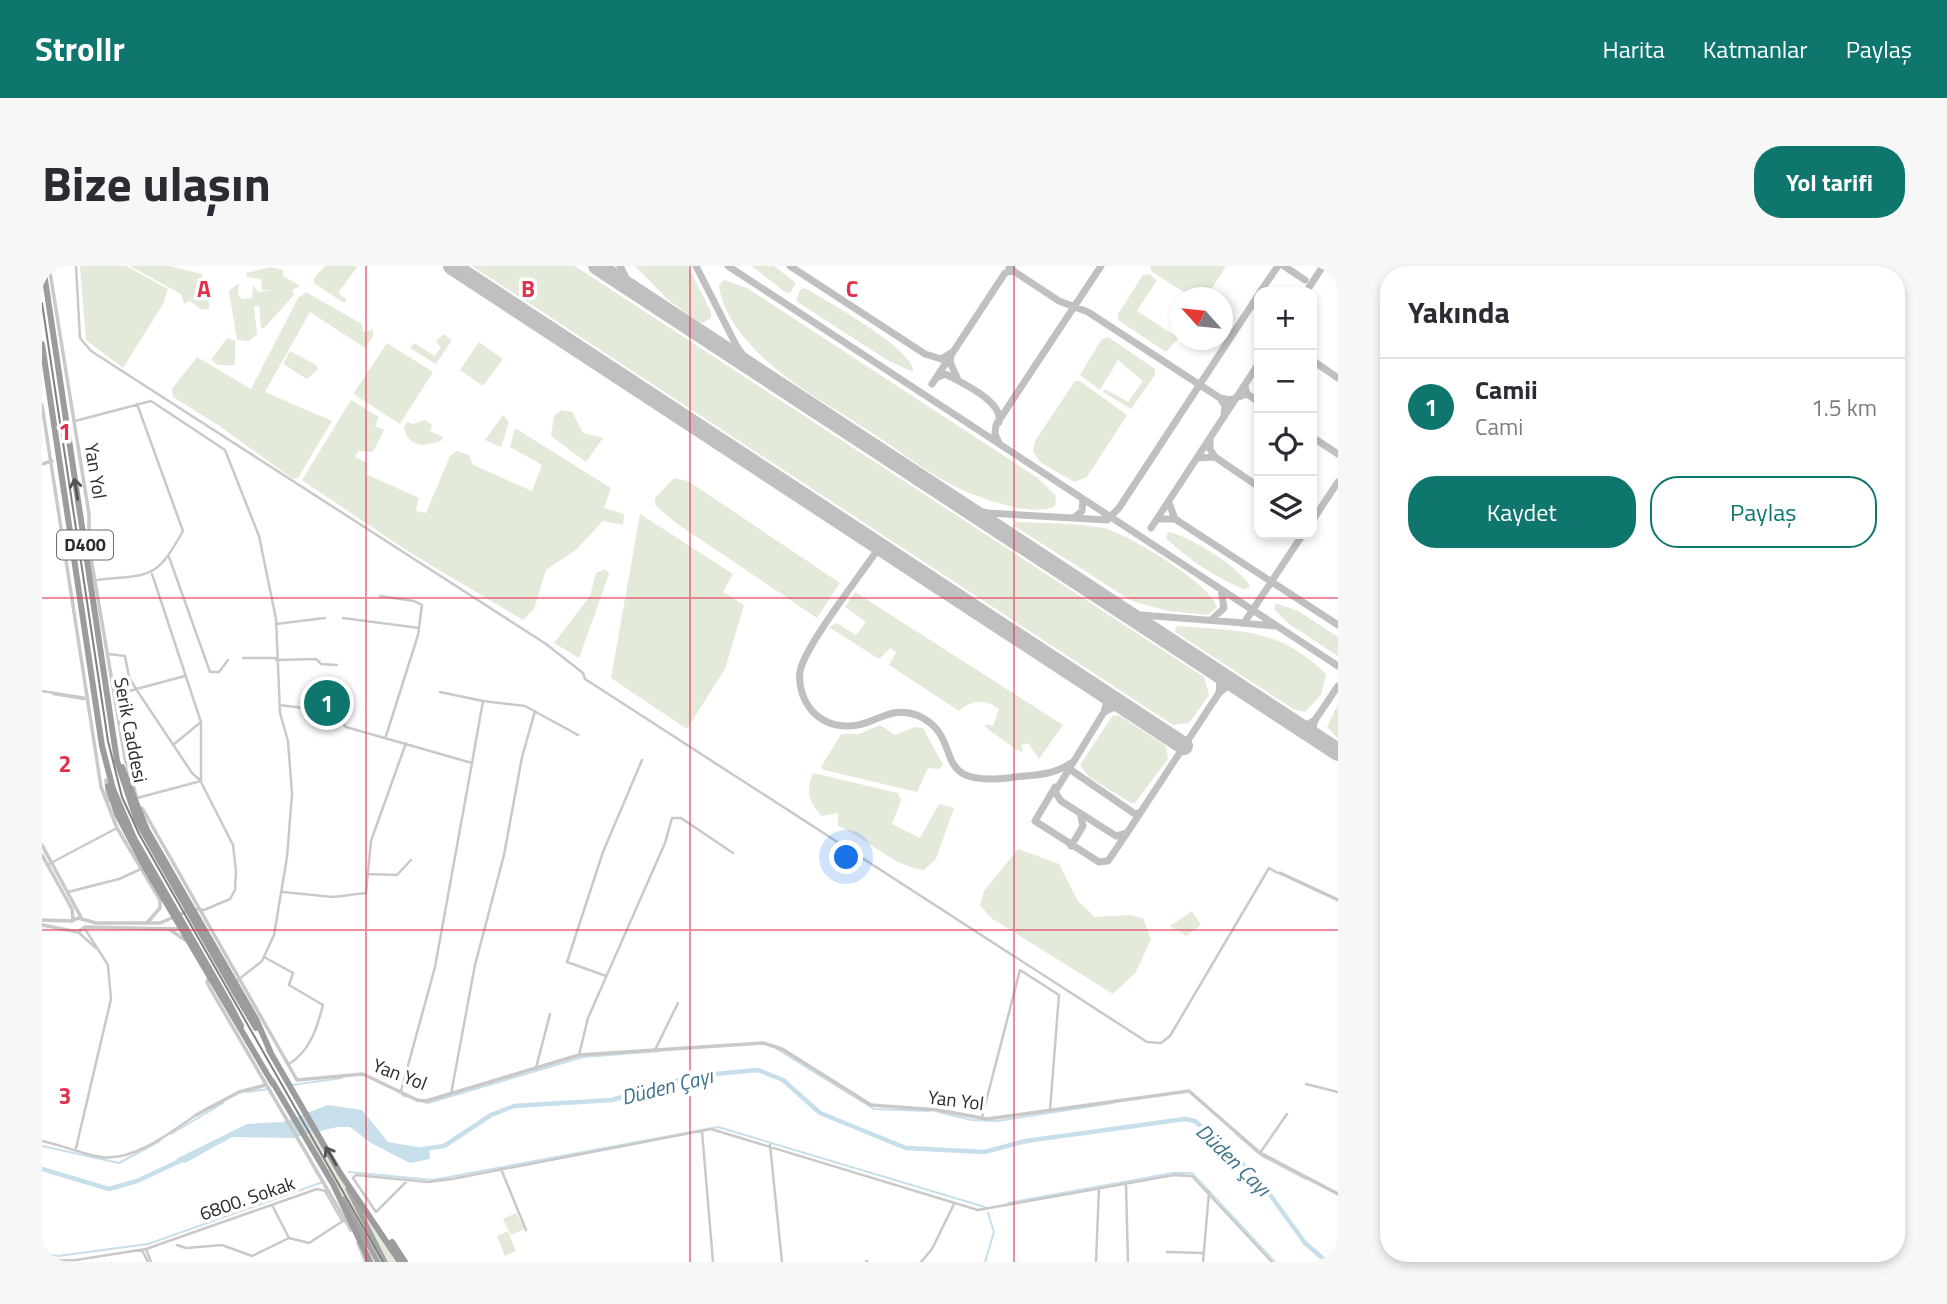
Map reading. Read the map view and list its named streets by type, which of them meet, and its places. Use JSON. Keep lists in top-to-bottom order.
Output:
{
  "streets": {
    "highway": ["D400", "Serik Caddesi"],
    "street": ["Yan Yol", "6800. Sokak"]
  },
  "crossings": [
    ["Yan Yol", "Serik Caddesi"],
    ["D400", "Serik Caddesi"]
  ],
  "water": ["Düden Çayı"],
  "north": "top left",
  "page": {
    "header": "Strollr",
    "nav": ["Harita", "Katmanlar", "Paylaş"],
    "title": "Bize ulaşın",
    "buttons": [
      "Yol tarifi",
      ["Kaydet", "Paylaş"]
    ],
    "heading": "Yakında",
    "map_buttons": ["+", "−"],
    "list": [
      {
        "mark": "1",
        "name": "Camii",
        "note": "Cami",
        "value": "1.5 km"
      }
    ],
    "pins": "1"
  },
  "grid": {
    "columns": ["A", "B", "C"],
    "rows": ["1", "2", "3"]
  }
}
